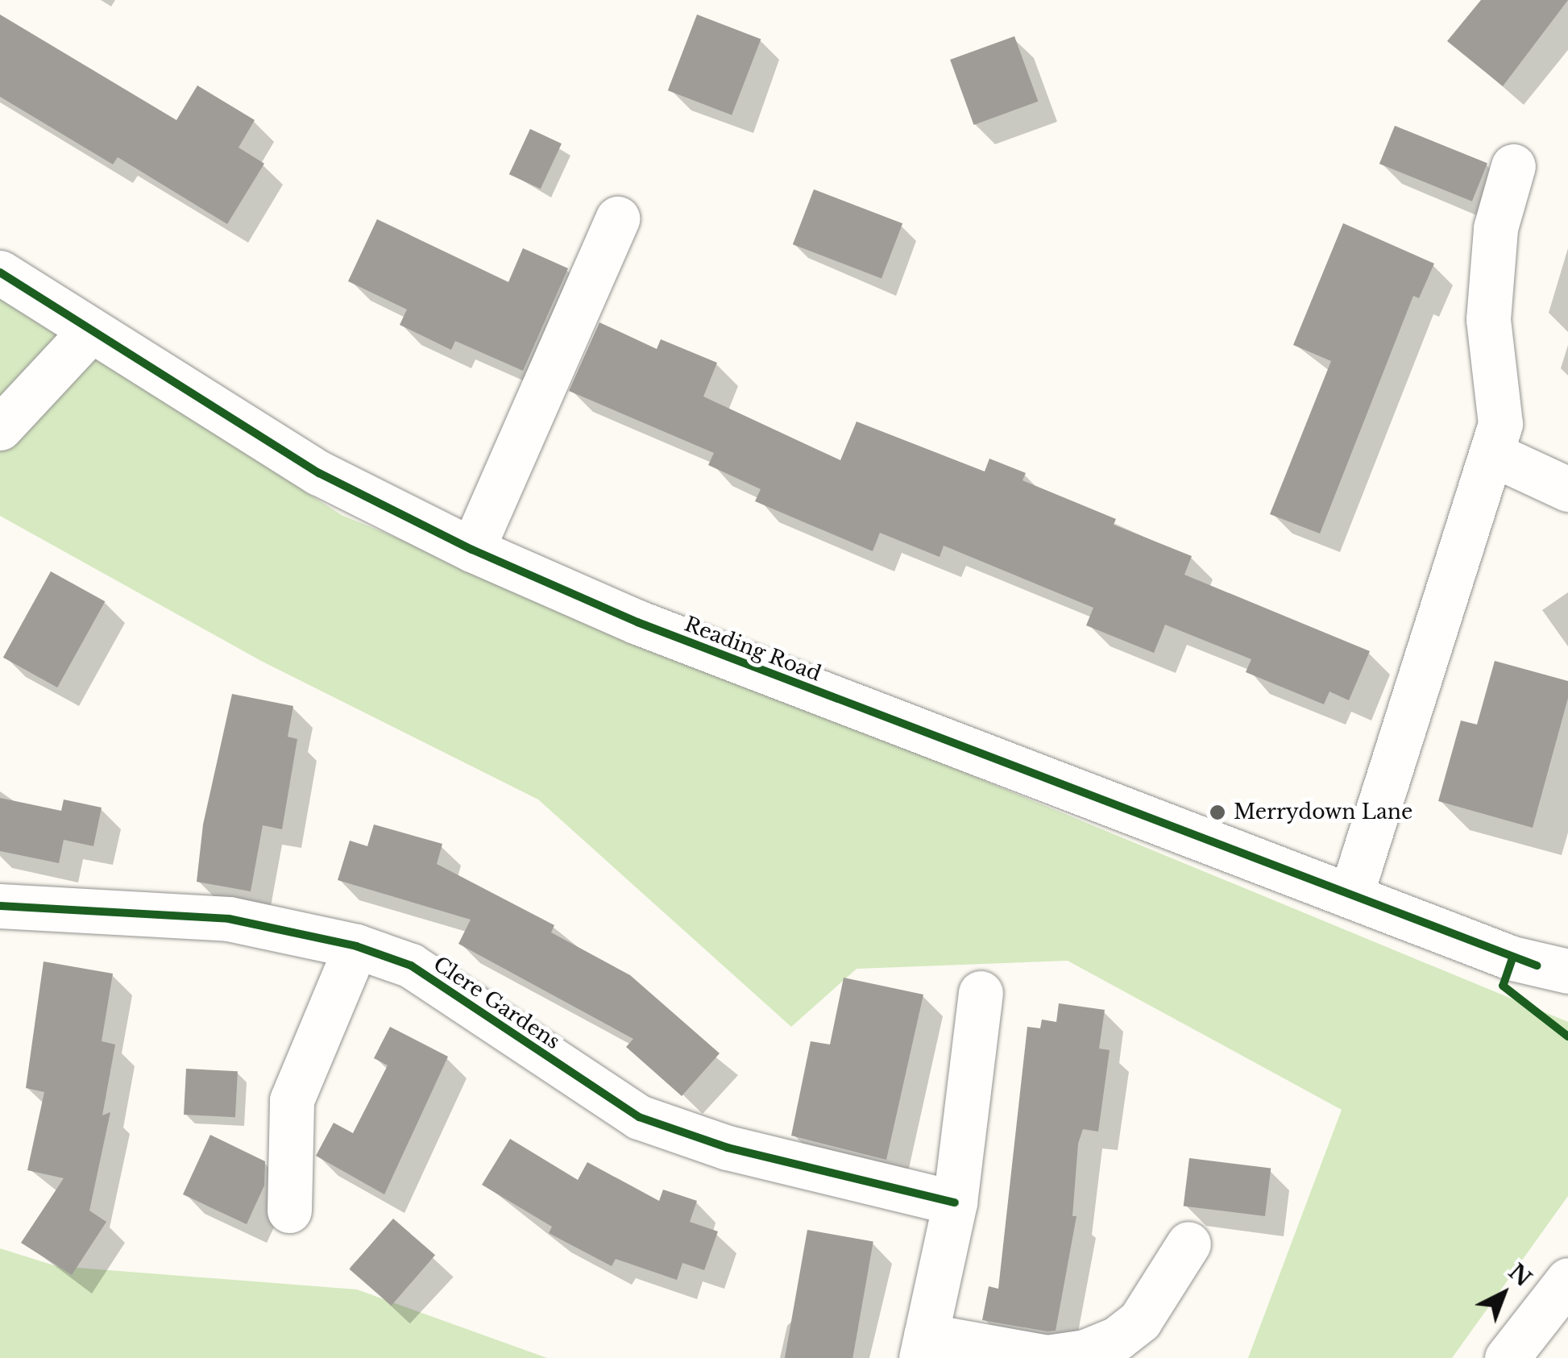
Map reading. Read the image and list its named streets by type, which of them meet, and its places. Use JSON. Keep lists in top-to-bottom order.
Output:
{
  "streets": {
    "street": ["Reading Road", "Clere Gardens"]
  },
  "places": ["Merrydown Lane"],
  "north": "top right"
}
